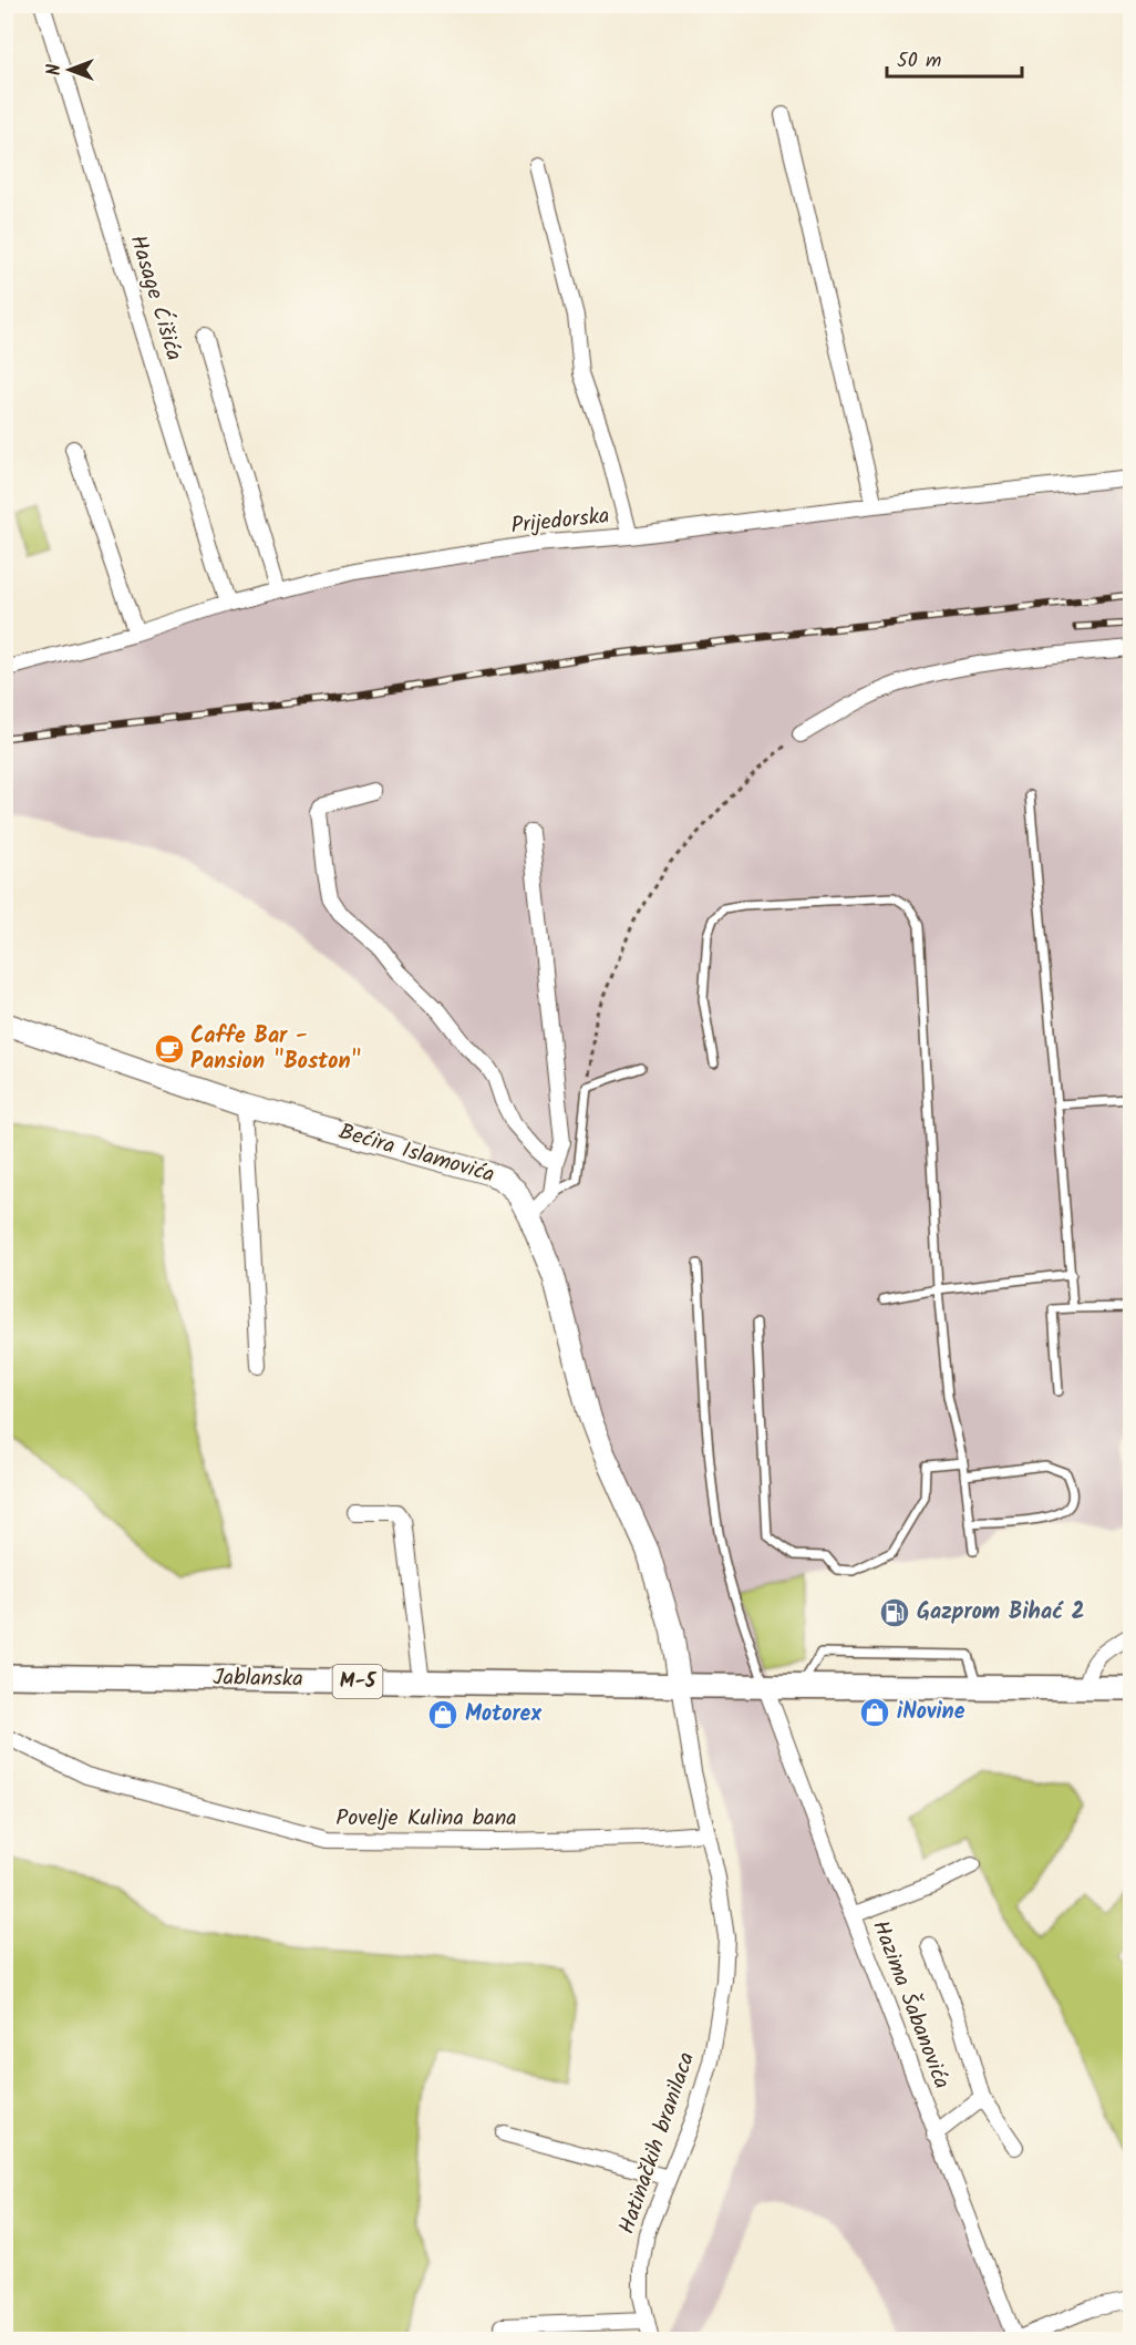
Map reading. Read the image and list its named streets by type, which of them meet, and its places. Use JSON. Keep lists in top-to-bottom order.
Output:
{
  "streets": {
    "main road": ["Jablanska", "M-5"],
    "street": [
      "Hasage Ćišića",
      "Prijedorska",
      "Bećira Islamovića",
      "Povelje Kulina bana",
      "Hazima Šabanovića",
      "Hatinačkih branilaca"
    ]
  },
  "crossings": [
    ["Hasage Ćišića", "Prijedorska"],
    ["Bećira Islamovića", "Jablanska"],
    ["Bećira Islamovića", "Hatinačkih branilaca"],
    ["Jablanska", "M-5"],
    ["Jablanska", "Hazima Šabanovića"],
    ["Jablanska", "Hatinačkih branilaca"],
    ["M-5", "Hazima Šabanovića"],
    ["Povelje Kulina bana", "Hatinačkih branilaca"]
  ],
  "places": {
    "cafe": ["Caffe Bar - Pansion \"Boston\""],
    "fuel station": ["Gazprom Bihać 2"],
    "shop": ["iNovine", "Motorex"]
  },
  "scale_bar": "50 m",
  "north": "left"
}
